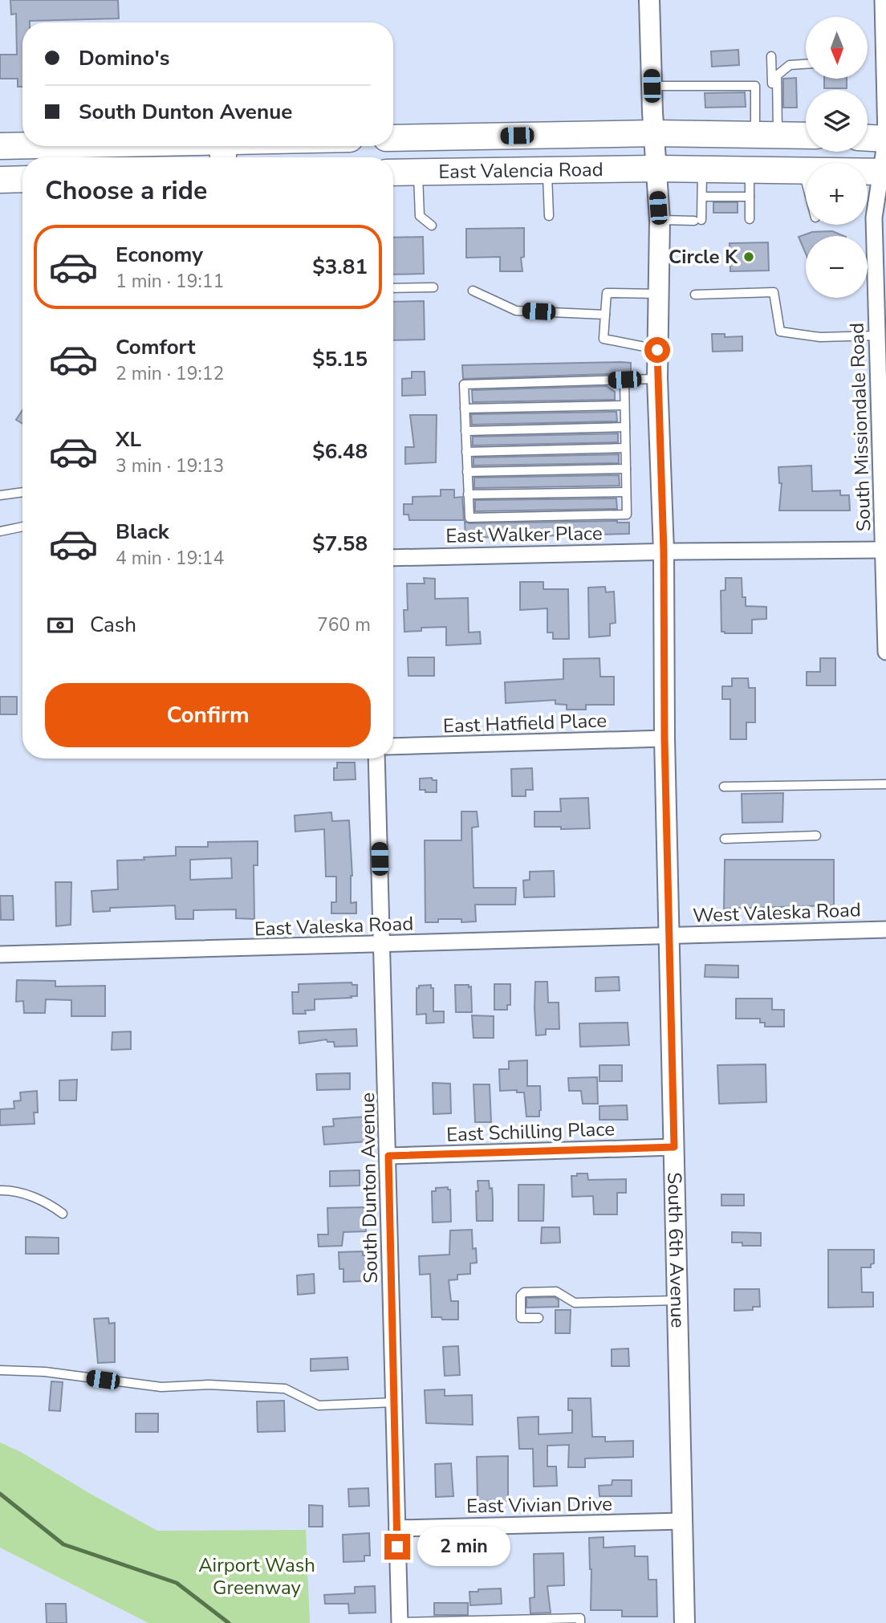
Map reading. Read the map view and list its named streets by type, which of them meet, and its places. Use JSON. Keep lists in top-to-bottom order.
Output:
{
  "streets": {
    "main road": ["East Valencia Road"],
    "street": [
      "South Missiondale Road",
      "East Walker Place",
      "East Hatfield Place",
      "West Valeska Road",
      "East Valeska Road",
      "East Schilling Place",
      "South Dunton Avenue",
      "South 6th Avenue",
      "East Vivian Drive"
    ]
  },
  "crossings": [
    ["East Valencia Road", "South Missiondale Road"],
    ["East Valencia Road", "South 6th Avenue"],
    ["South Missiondale Road", "East Walker Place"],
    ["East Walker Place", "South 6th Avenue"],
    ["East Hatfield Place", "South 6th Avenue"],
    ["West Valeska Road", "East Valeska Road"],
    ["West Valeska Road", "South 6th Avenue"],
    ["East Valeska Road", "South Dunton Avenue"],
    ["East Valeska Road", "South 6th Avenue"],
    ["East Schilling Place", "South Dunton Avenue"],
    ["East Schilling Place", "South 6th Avenue"],
    ["South Dunton Avenue", "East Vivian Drive"],
    ["South 6th Avenue", "East Vivian Drive"]
  ],
  "parks": ["Airport Wash Greenway"],
  "places": ["Circle K"],
  "north": "bottom",
  "page": {
    "map_buttons": ["+", "−"],
    "banner": ["Domino's", "South Dunton Avenue"],
    "heading": "Choose a ride",
    "list": [
      {
        "name": "Economy",
        "note": "1 min · 19:11",
        "value": "$3.81"
      },
      {
        "name": "Comfort",
        "note": "2 min · 19:12",
        "value": "$5.15"
      },
      {
        "name": "XL",
        "note": "3 min · 19:13",
        "value": "$6.48"
      },
      {
        "name": "Black",
        "note": "4 min · 19:14",
        "value": "$7.58"
      }
    ],
    "pay": ["Cash", "760 m"],
    "buttons": "Confirm",
    "bubble": "2 min"
  }
}
